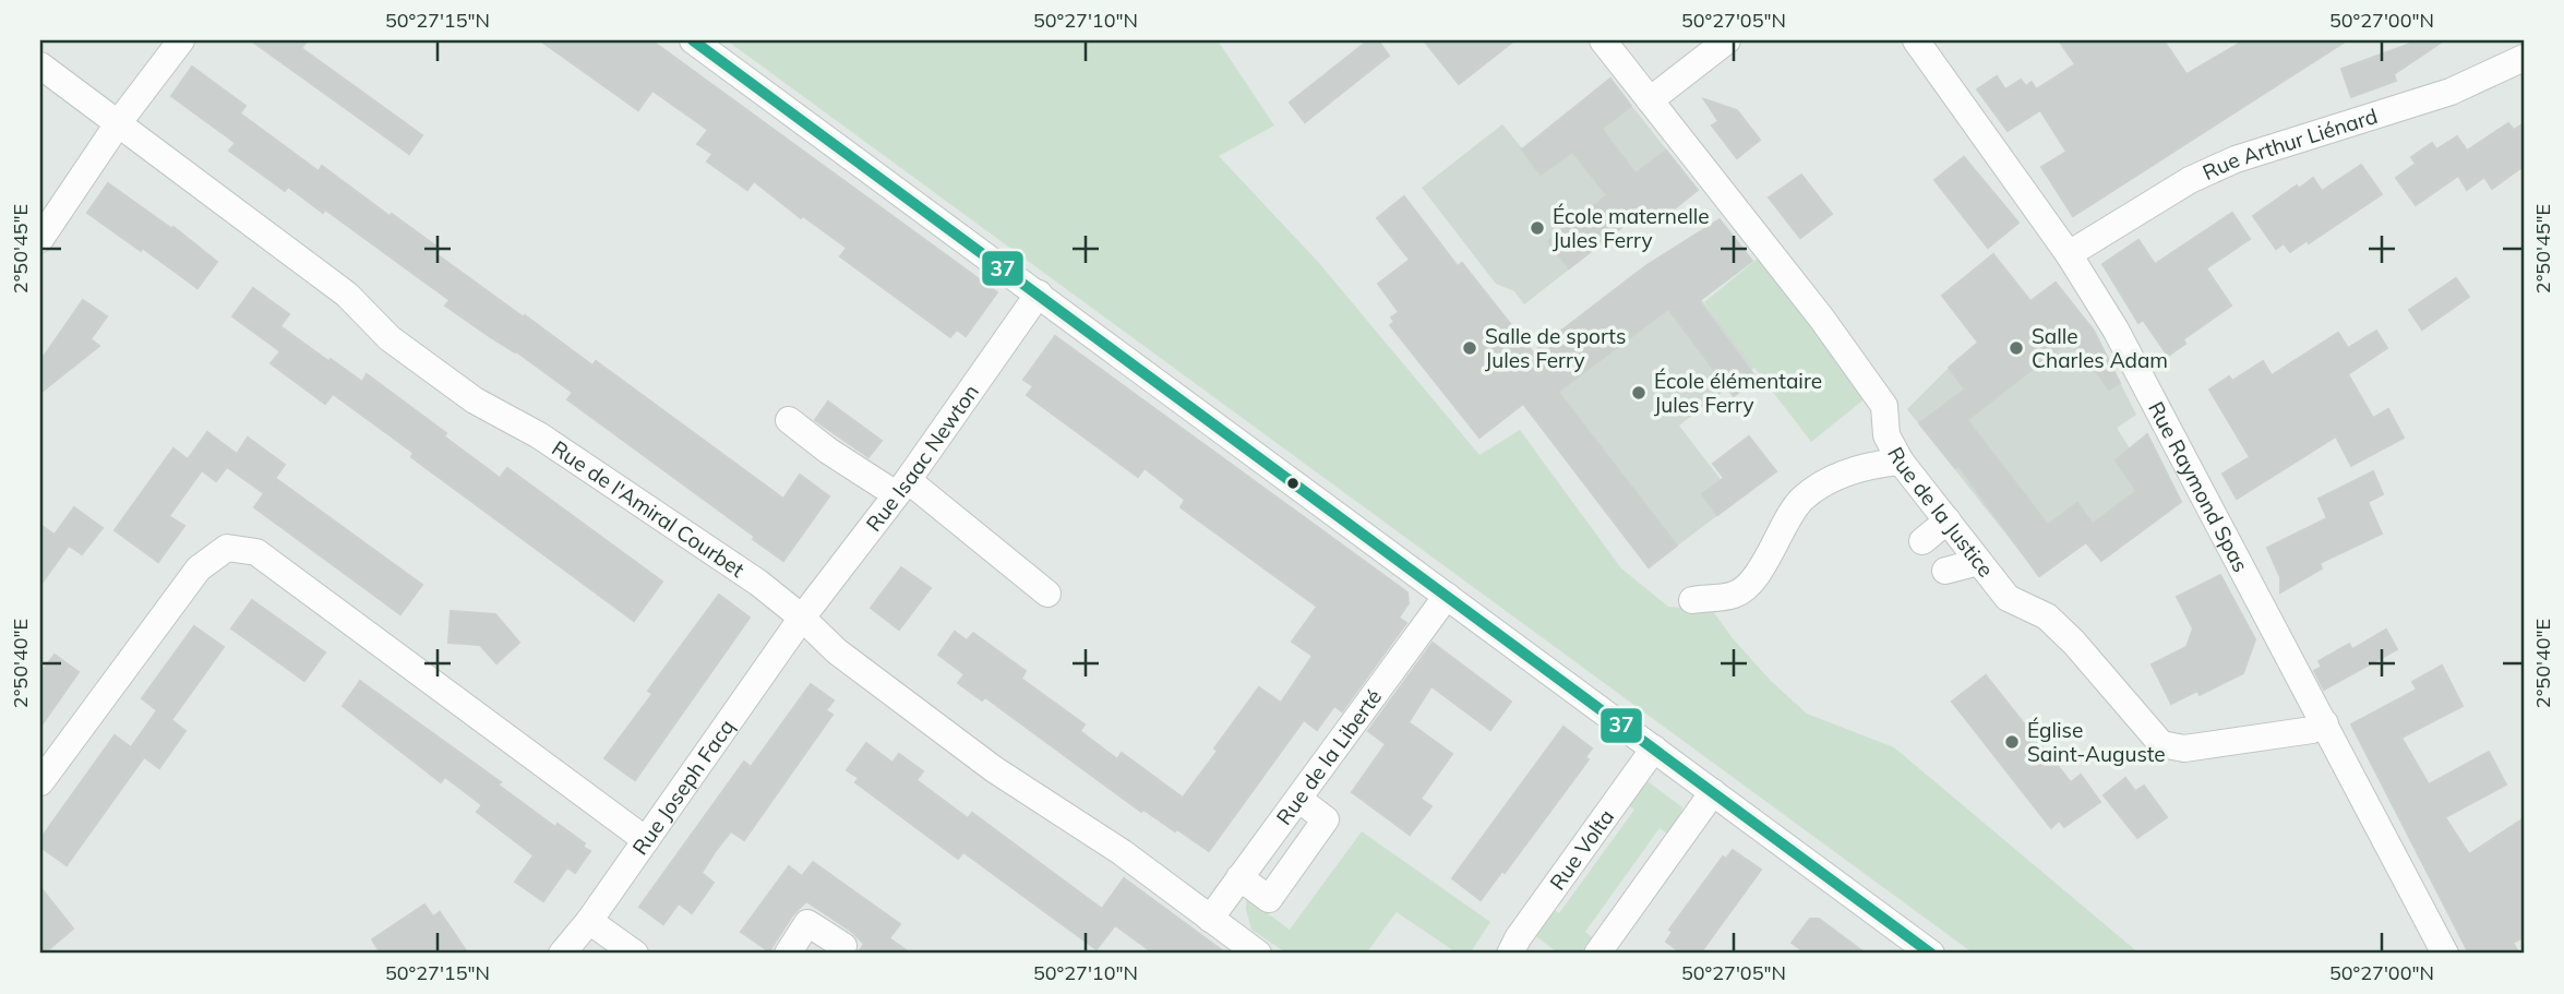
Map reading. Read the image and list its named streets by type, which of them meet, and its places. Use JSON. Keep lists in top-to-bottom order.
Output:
{
  "streets": {
    "street": [
      "Rue Arthur Liénard",
      "Rue Isaac Newton",
      "Rue Raymond Spas",
      "Rue de l'Amiral Courbet",
      "Rue de la Justice",
      "Rue de la Liberté",
      "Rue Joseph Facq",
      "Rue Volta"
    ]
  },
  "crossings": [
    ["Rue Arthur Liénard", "Rue Raymond Spas"],
    ["Rue Isaac Newton", "Rue de l'Amiral Courbet"],
    ["Rue Isaac Newton", "Rue Joseph Facq"],
    ["Rue Raymond Spas", "Rue de la Justice"],
    ["Rue de l'Amiral Courbet", "Rue de la Liberté"],
    ["Rue de l'Amiral Courbet", "Rue Joseph Facq"]
  ],
  "places": [
    "École maternelle Jules Ferry",
    "Salle de sports Jules Ferry",
    "Salle Charles Adam",
    "École élémentaire Jules Ferry",
    "Église Saint-Auguste"
  ],
  "lines": ["transit line 37"],
  "coordinates": [
    "50°27'15\"N",
    "50°27'10\"N",
    "50°27'05\"N",
    "50°27'00\"N",
    "2°50'45\"E",
    "2°50'40\"E"
  ]
}
